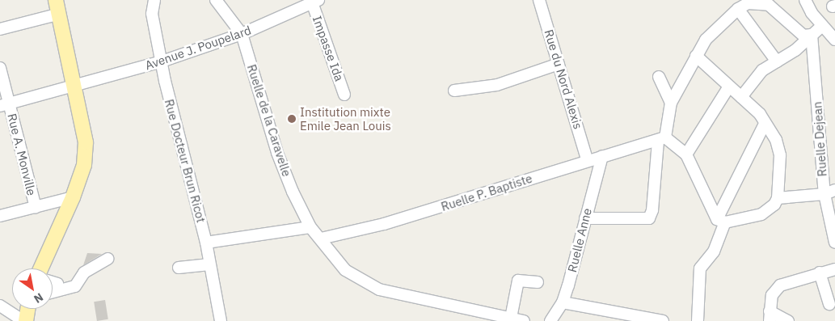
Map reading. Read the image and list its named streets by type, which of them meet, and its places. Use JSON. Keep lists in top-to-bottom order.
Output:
{
  "streets": {
    "street": [
      "Avenue J. Poupelard",
      "Impasse Ida",
      "Rue du Nord Alexis",
      "Ruelle de la Caravelle",
      "Ruelle Dejean",
      "Rue A. Monville",
      "Rue Docteur Brun Ricot",
      "Ruelle P. Baptiste",
      "Ruelle Anne"
    ]
  },
  "crossings": [
    ["Avenue J. Poupelard", "Impasse Ida"],
    ["Avenue J. Poupelard", "Ruelle de la Caravelle"],
    ["Avenue J. Poupelard", "Rue A. Monville"],
    ["Avenue J. Poupelard", "Rue Docteur Brun Ricot"],
    ["Rue du Nord Alexis", "Ruelle P. Baptiste"],
    ["Ruelle de la Caravelle", "Ruelle P. Baptiste"],
    ["Ruelle P. Baptiste", "Ruelle Anne"]
  ],
  "places": ["Institution mixte Emile Jean Louis"],
  "north": "bottom right"
}
